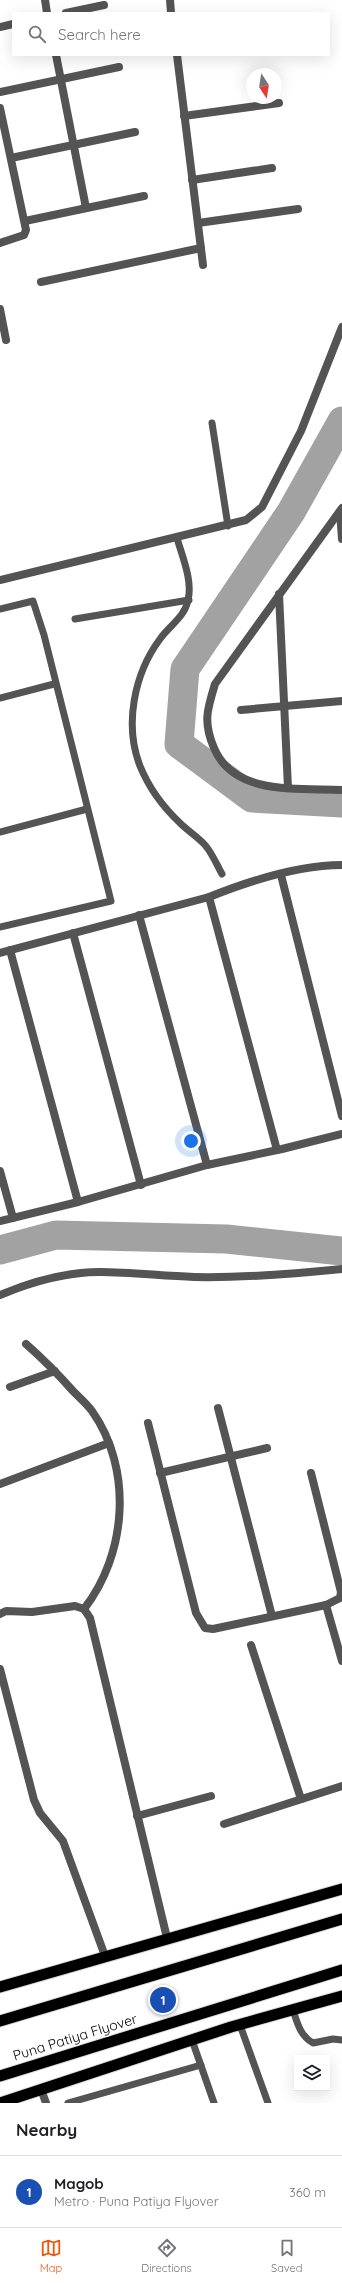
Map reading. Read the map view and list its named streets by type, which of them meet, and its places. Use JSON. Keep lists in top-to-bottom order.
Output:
{
  "streets": {
    "highway": ["Puna Patiya Flyover"]
  },
  "north": "bottom",
  "page": {
    "search": "Search here",
    "pins": "1",
    "heading": "Nearby",
    "list": [
      {
        "mark": "1",
        "name": "Magob",
        "note": "Metro · Puna Patiya Flyover",
        "value": "360 m"
      }
    ],
    "nav": ["Map", "Directions", "Saved"]
  }
}
